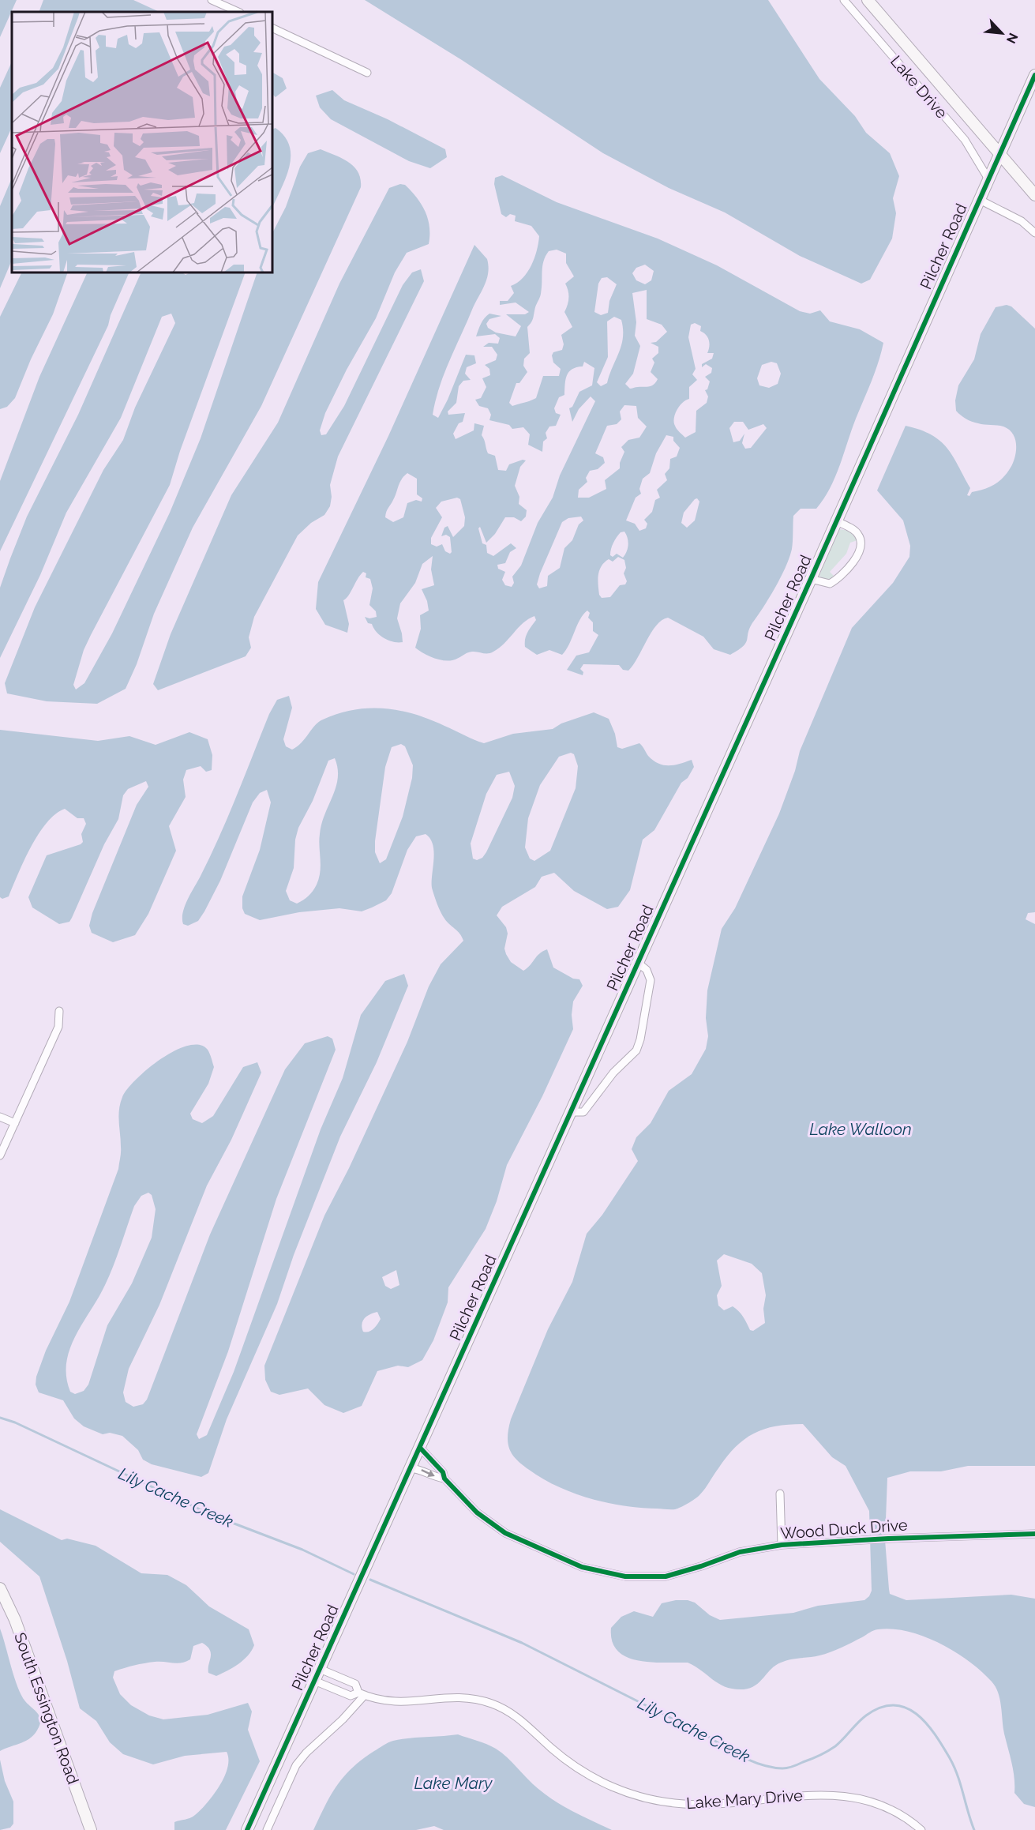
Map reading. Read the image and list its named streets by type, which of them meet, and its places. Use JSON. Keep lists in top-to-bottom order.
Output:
{
  "streets": {
    "street": [
      "Lake Drive",
      "Pilcher Road",
      "Wood Duck Drive",
      "South Essington Road",
      "Lake Mary Drive"
    ]
  },
  "crossings": [
    ["Lake Drive", "Pilcher Road"],
    ["Pilcher Road", "Wood Duck Drive"],
    ["Pilcher Road", "Lake Mary Drive"]
  ],
  "water": ["Lake Walloon", "Lily Cache Creek", "Lake Mary"],
  "north": "bottom right"
}
